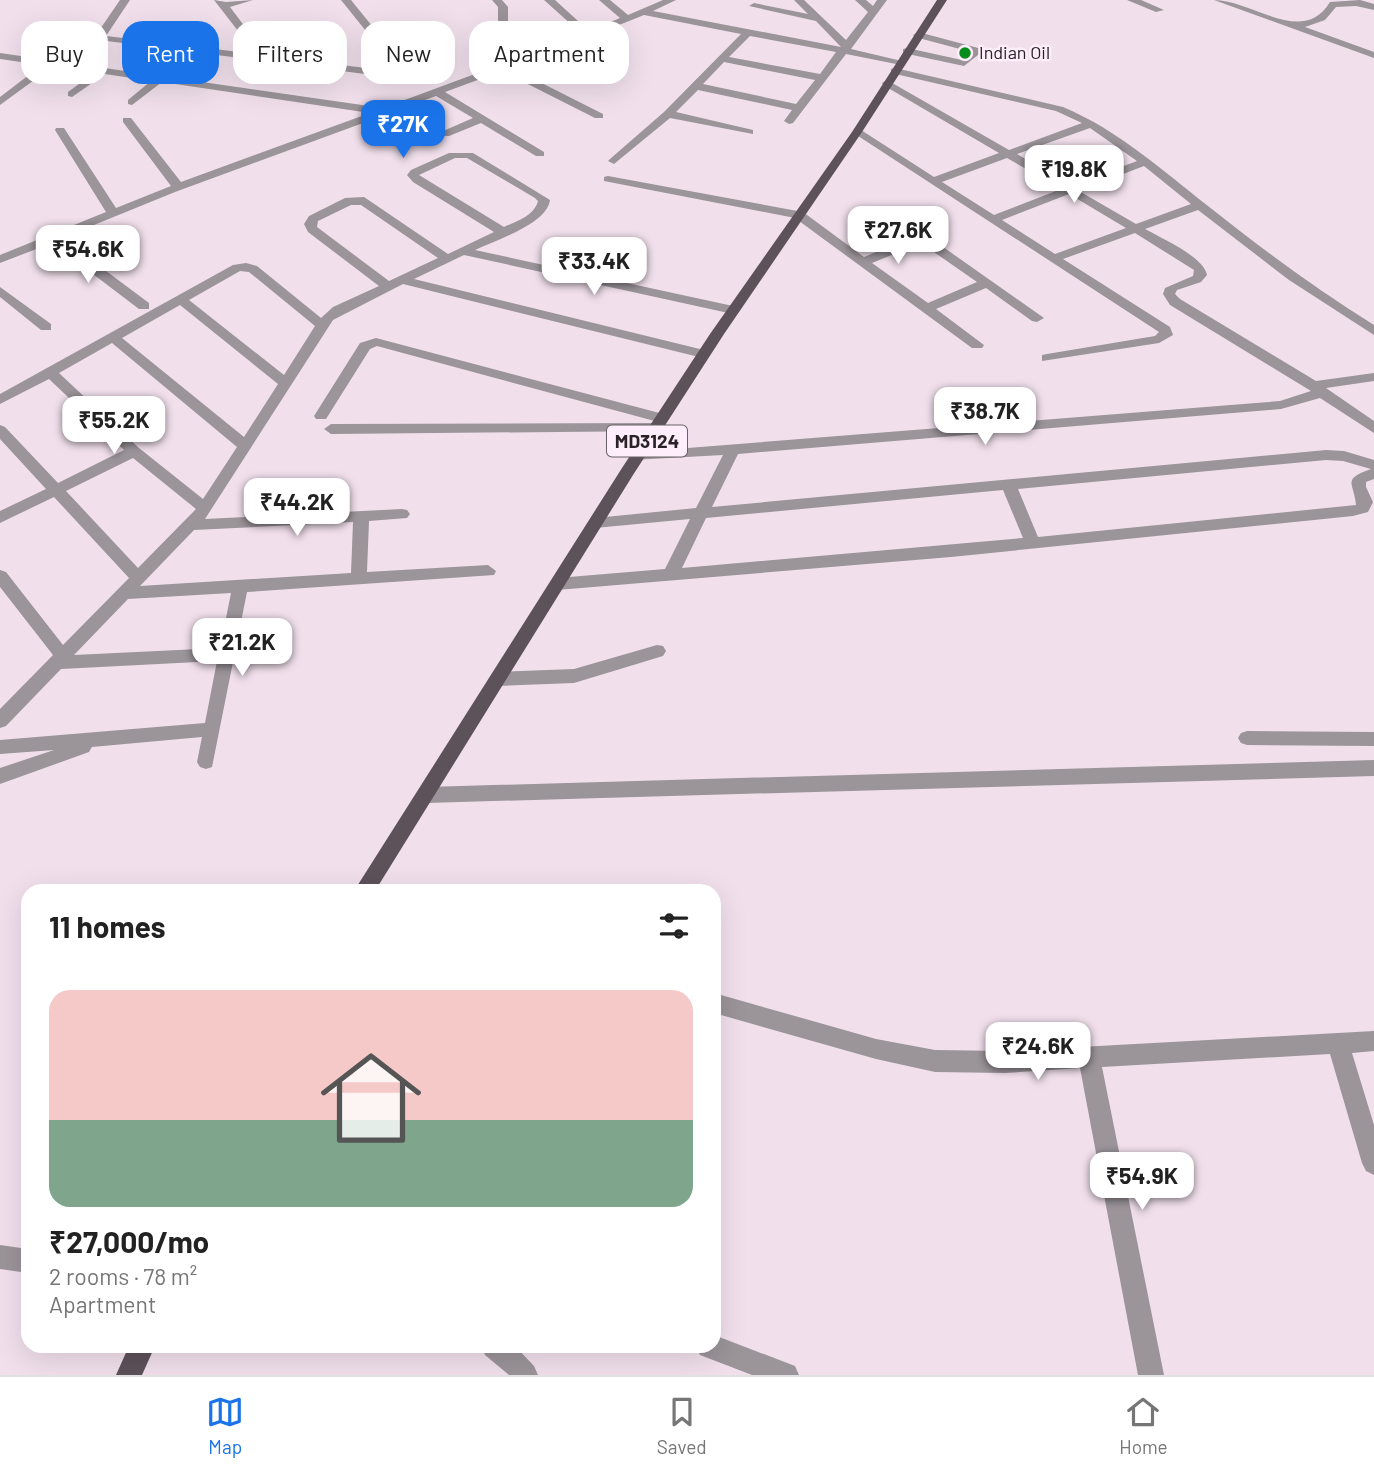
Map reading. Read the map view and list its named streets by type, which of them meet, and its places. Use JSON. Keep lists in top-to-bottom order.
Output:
{
  "streets": {
    "main road": ["MD3124"]
  },
  "places": ["Indian Oil"],
  "page": {
    "chip": [
      "Buy",
      "Rent",
      "Filters",
      "New",
      "Apartment"
    ],
    "price": [
      "₹27K",
      "₹19.8K",
      "₹27.6K",
      "₹54.6K",
      "₹33.4K",
      "₹38.7K",
      "₹55.2K",
      "₹44.2K",
      "₹21.2K",
      "₹24.6K",
      "₹54.9K"
    ],
    "heading": "11 homes",
    "list": [
      {
        "name": "₹27,000/mo",
        "note": "2 rooms · 78 m² · Apartment"
      }
    ],
    "tabs": ["Map", "Saved", "Home"]
  }
}
